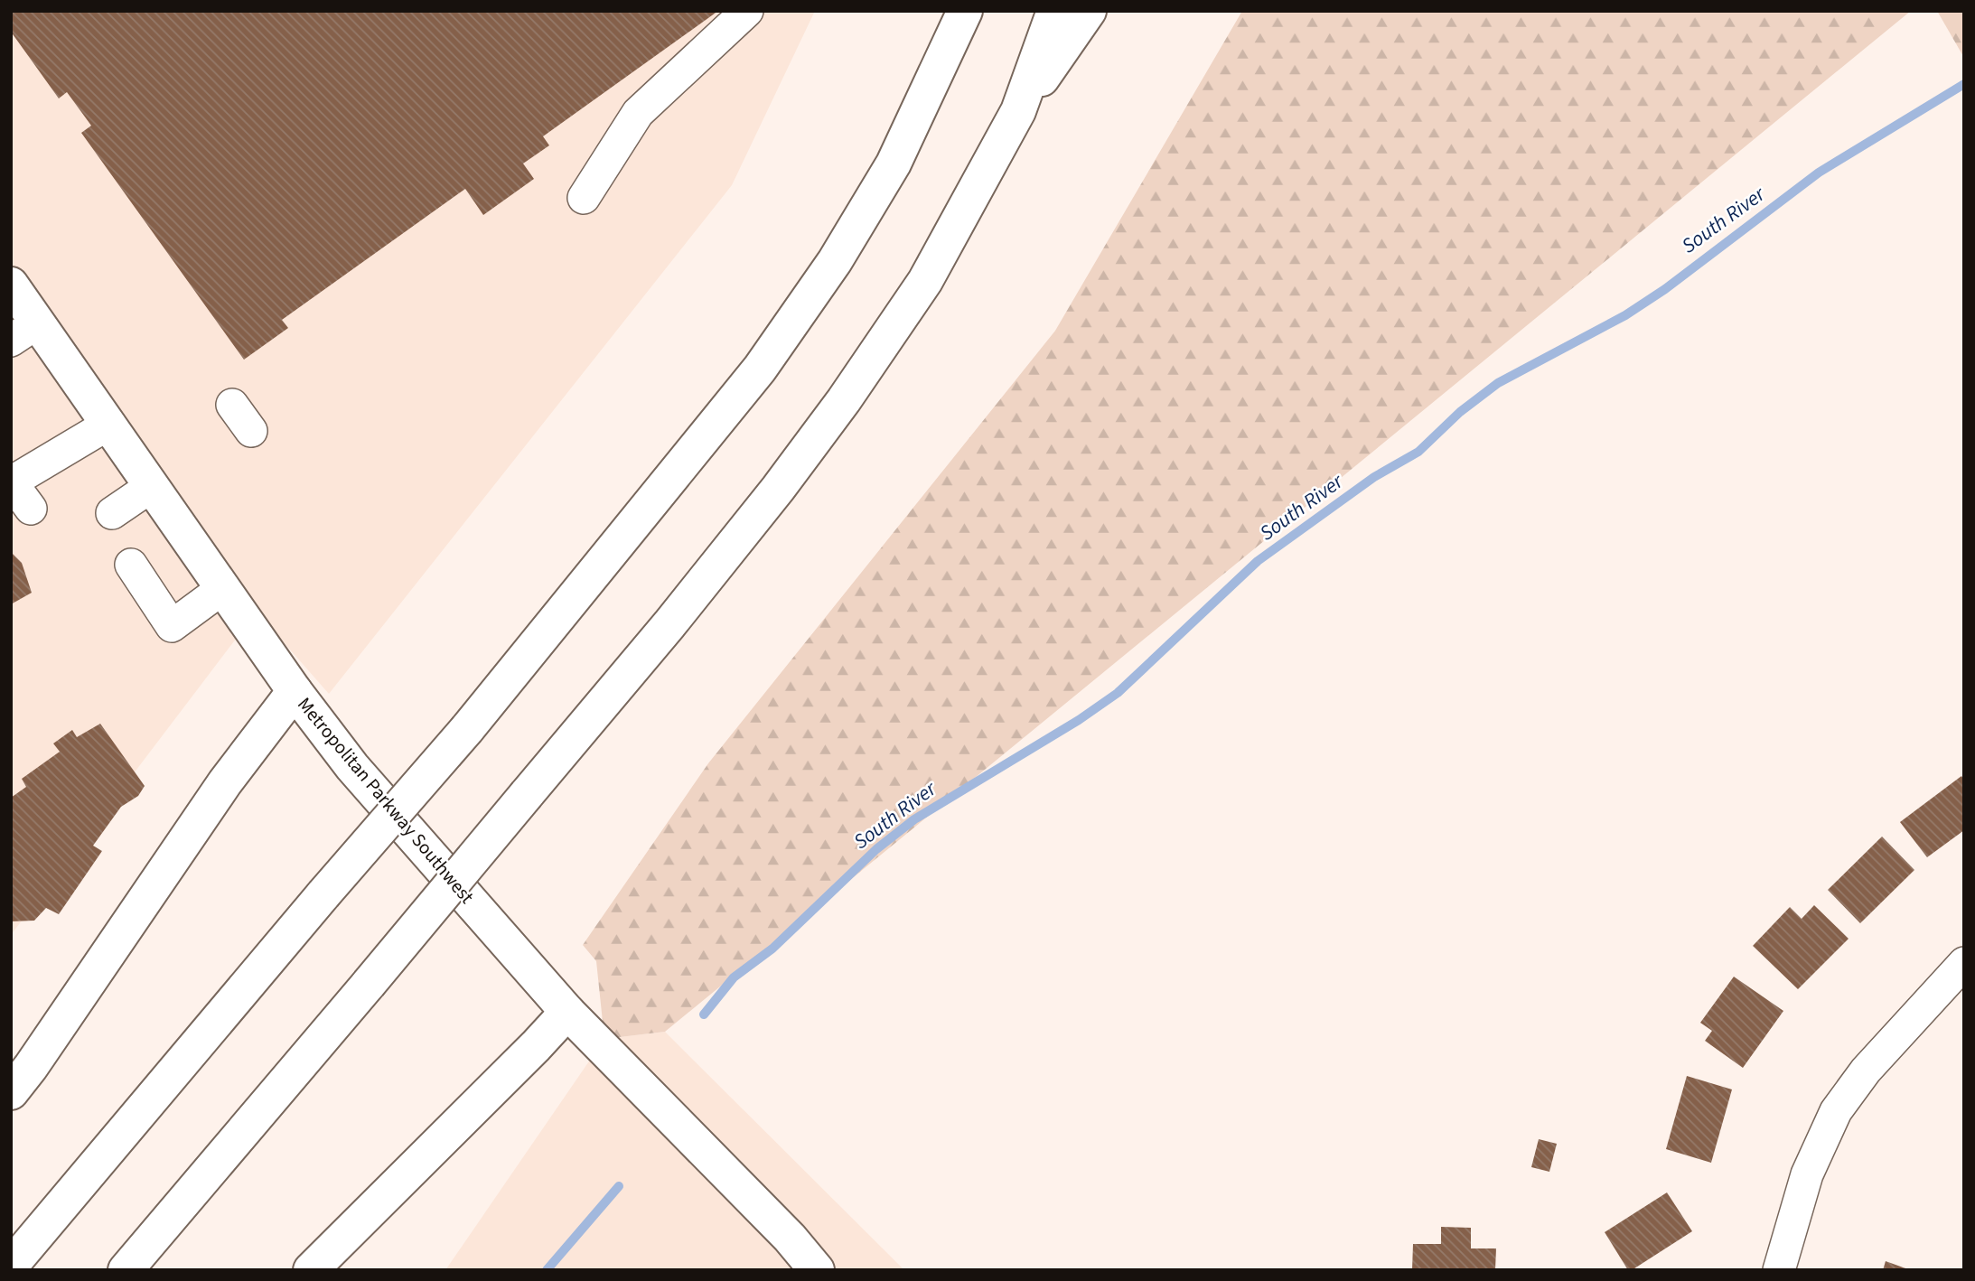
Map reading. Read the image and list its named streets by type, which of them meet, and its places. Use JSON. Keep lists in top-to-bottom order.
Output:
{
  "streets": {
    "main road": ["Metropolitan Parkway Southwest"]
  },
  "water": ["South River"]
}
